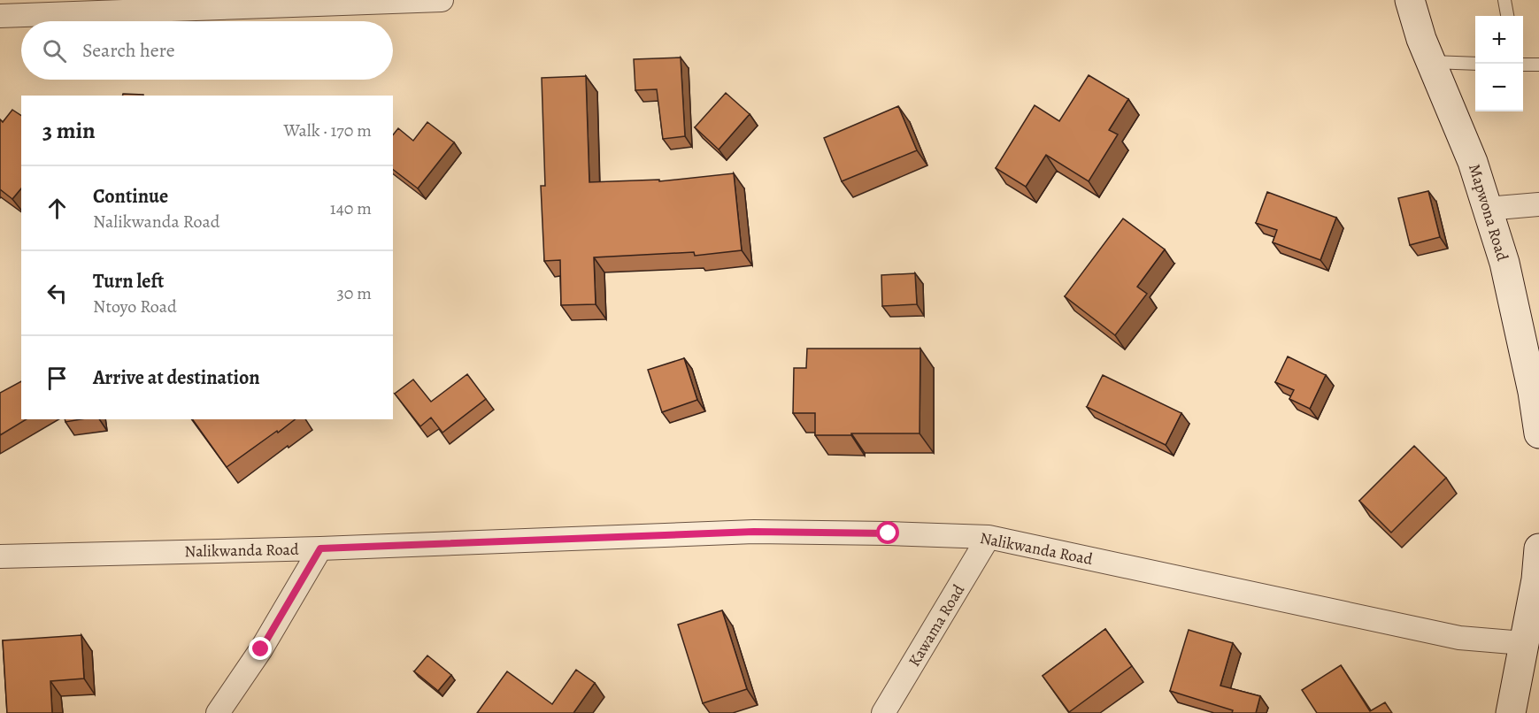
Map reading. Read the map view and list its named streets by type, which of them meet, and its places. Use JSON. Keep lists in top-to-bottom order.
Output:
{
  "streets": {
    "main road": ["Mapwona Road"],
    "street": ["Nalikwanda Road", "Kawama Road"]
  },
  "crossings": [
    ["Nalikwanda Road", "Kawama Road"]
  ],
  "page": {
    "map_buttons": ["+", "−"],
    "search": "Search here",
    "heading": ["3 min", "Walk · 170 m"],
    "list": [
      ["Continue", "Nalikwanda Road", "140 m"],
      ["Turn left", "Ntoyo Road", "30 m"],
      "Arrive at destination"
    ]
  }
}
